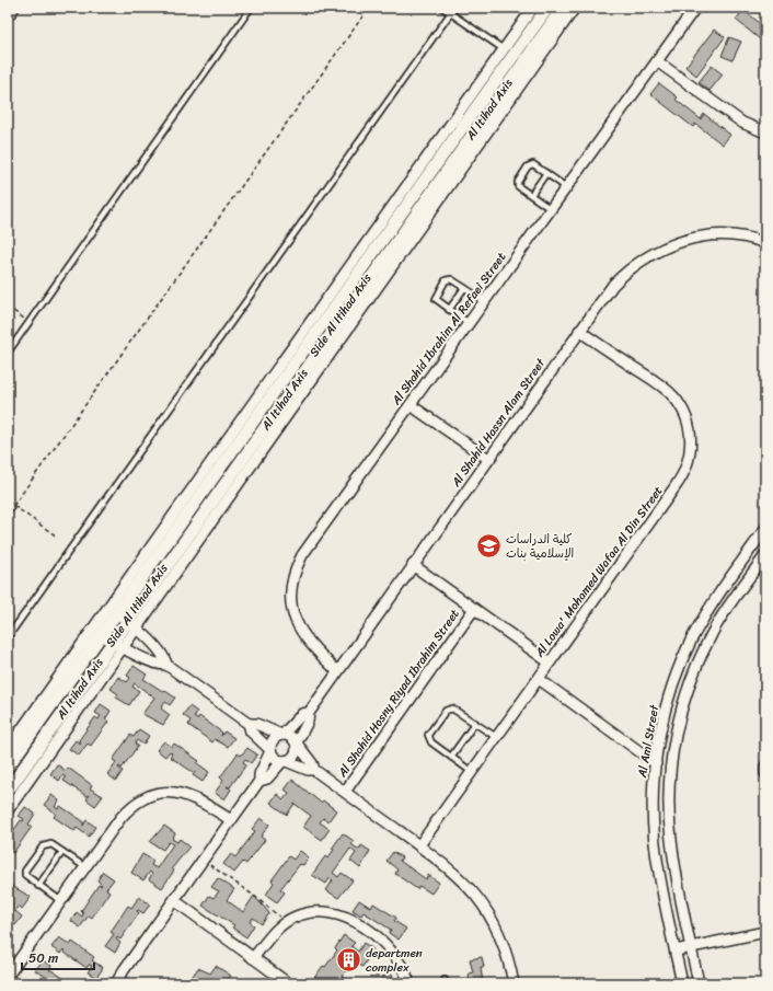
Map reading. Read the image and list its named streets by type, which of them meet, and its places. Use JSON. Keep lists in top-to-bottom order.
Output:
{
  "streets": {
    "street": [
      "Al Itihad Axis",
      "Side Al Itihad Axis",
      "Al Shahid Ibrahim Al Refaei Street",
      "Al Shahid Hassn Alam Street",
      "Al Lowa' Mohamed Wafaa Al Din Street",
      "Al Shahid Hosny Riyad Ibrahim Street",
      "Al Aml Street"
    ]
  },
  "crossings": [
    ["Al Itihad Axis", "Side Al Itihad Axis"],
    ["Al Shahid Ibrahim Al Refaei Street", "Al Shahid Hassn Alam Street"],
    ["Al Shahid Hassn Alam Street", "Al Lowa' Mohamed Wafaa Al Din Street"]
  ],
  "places": {
    "school or university": ["كلية الدراسات الإسلامية بنات"],
    "building": ["departmen complex"]
  },
  "scale_bar": "50 m"
}
